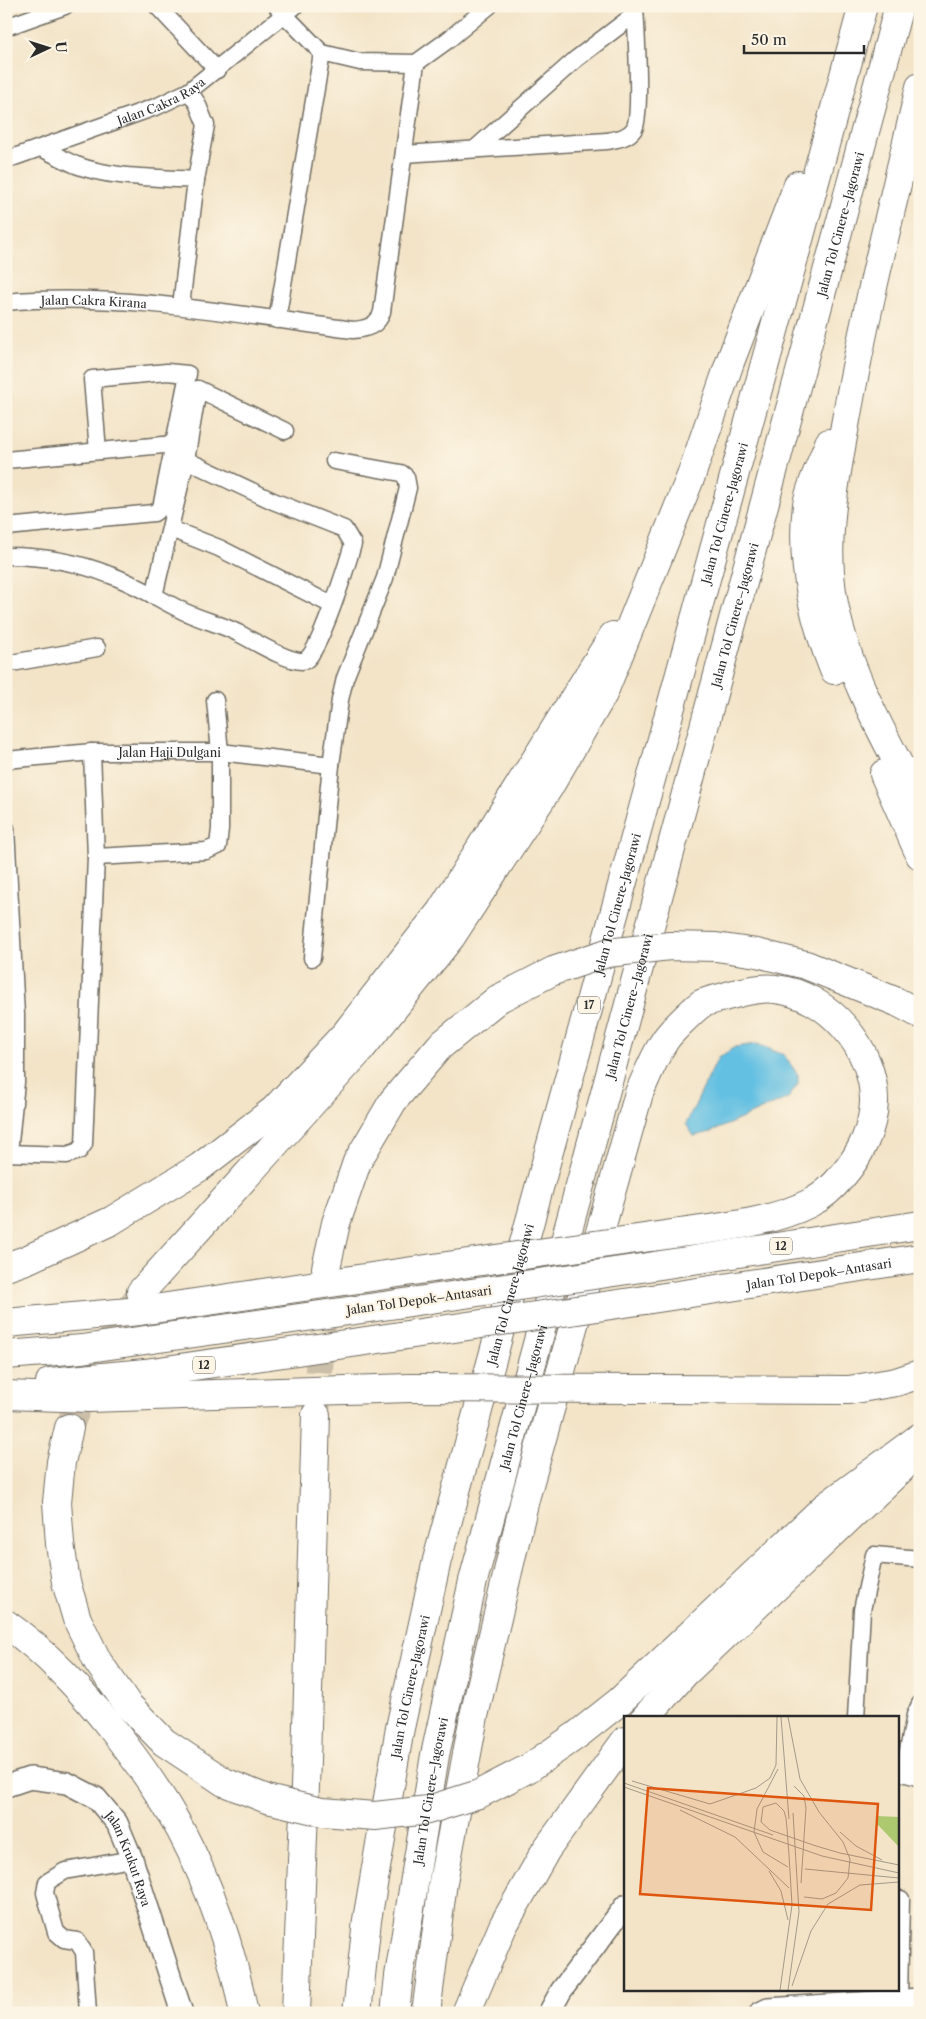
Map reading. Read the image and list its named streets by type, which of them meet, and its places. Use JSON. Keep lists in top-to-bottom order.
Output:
{
  "streets": {
    "highway": [
      "Jalan Tol Cinere–Jagorawi",
      "Jalan Tol Cinere-Jagorawi",
      "17",
      "12",
      "Jalan Tol Depok–Antasari"
    ],
    "street": [
      "Jalan Cakra Raya",
      "Jalan Cakra Kirana",
      "Jalan Haji Dulgani",
      "Jalan Krukut Raya"
    ]
  },
  "scale_bar": "50 m",
  "north": "right"
}
